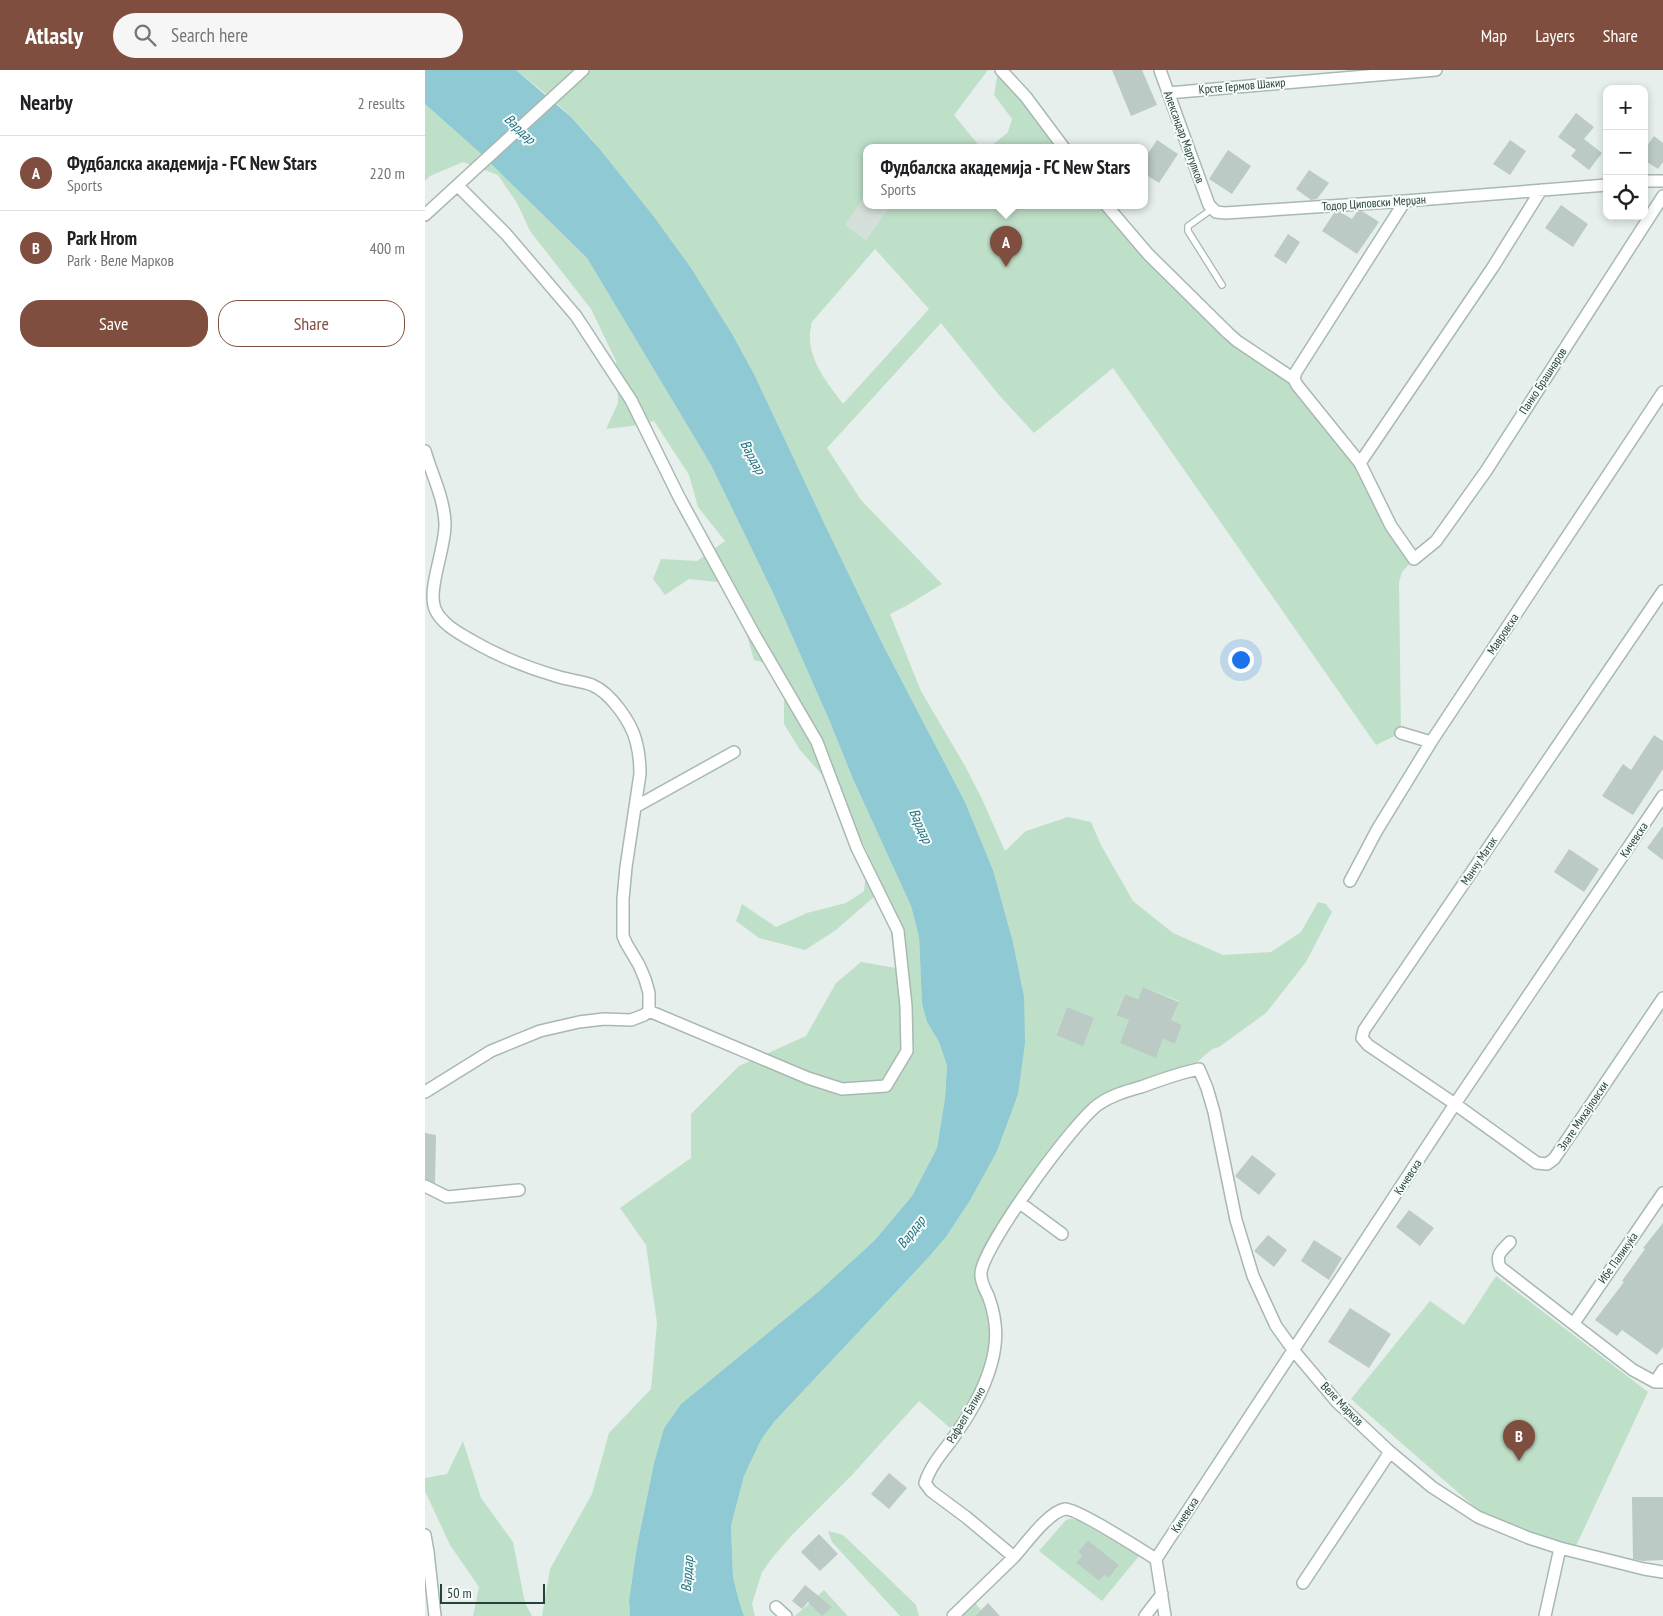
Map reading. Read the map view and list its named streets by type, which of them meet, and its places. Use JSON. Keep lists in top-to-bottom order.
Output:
{
  "streets": {
    "street": [
      "Крсте Гермов Шакир",
      "Александар Мартулков",
      "Тодор Циповски Мерџан",
      "Панко Брашнаров",
      "Мавровска",
      "Кичевска",
      "Манчу Матак",
      "Злате Михајловски",
      "Ибе Паликуќа",
      "Веле Марков",
      "Рафаел Батино"
    ]
  },
  "crossings": [
    ["Крсте Гермов Шакир", "Александар Мартулков"],
    ["Александар Мартулков", "Тодор Циповски Мерџан"],
    ["Кичевска", "Манчу Матак"],
    ["Кичевска", "Злате Михајловски"],
    ["Кичевска", "Веле Марков"],
    ["Манчу Матак", "Злате Михајловски"],
    ["Веле Марков", "Рафаел Батино"]
  ],
  "water": ["Вардар"],
  "scale_bar": "50 m",
  "page": {
    "header": "Atlasly",
    "search": "Search here",
    "nav": ["Map", "Layers", "Share"],
    "heading": ["Nearby", "2 results"],
    "map_buttons": ["+", "−"],
    "list": [
      {
        "mark": "A",
        "name": "Фудбалска академија - FC New Stars",
        "note": "Sports",
        "value": "220 m"
      },
      {
        "mark": "B",
        "name": "Park Hrom",
        "note": "Park · Веле Марков",
        "value": "400 m"
      }
    ],
    "popup": ["Фудбалска академија - FC New Stars", "Sports"],
    "pins": ["A", "B"],
    "buttons": ["Save", "Share"],
    "scale": "50 m"
  }
}
